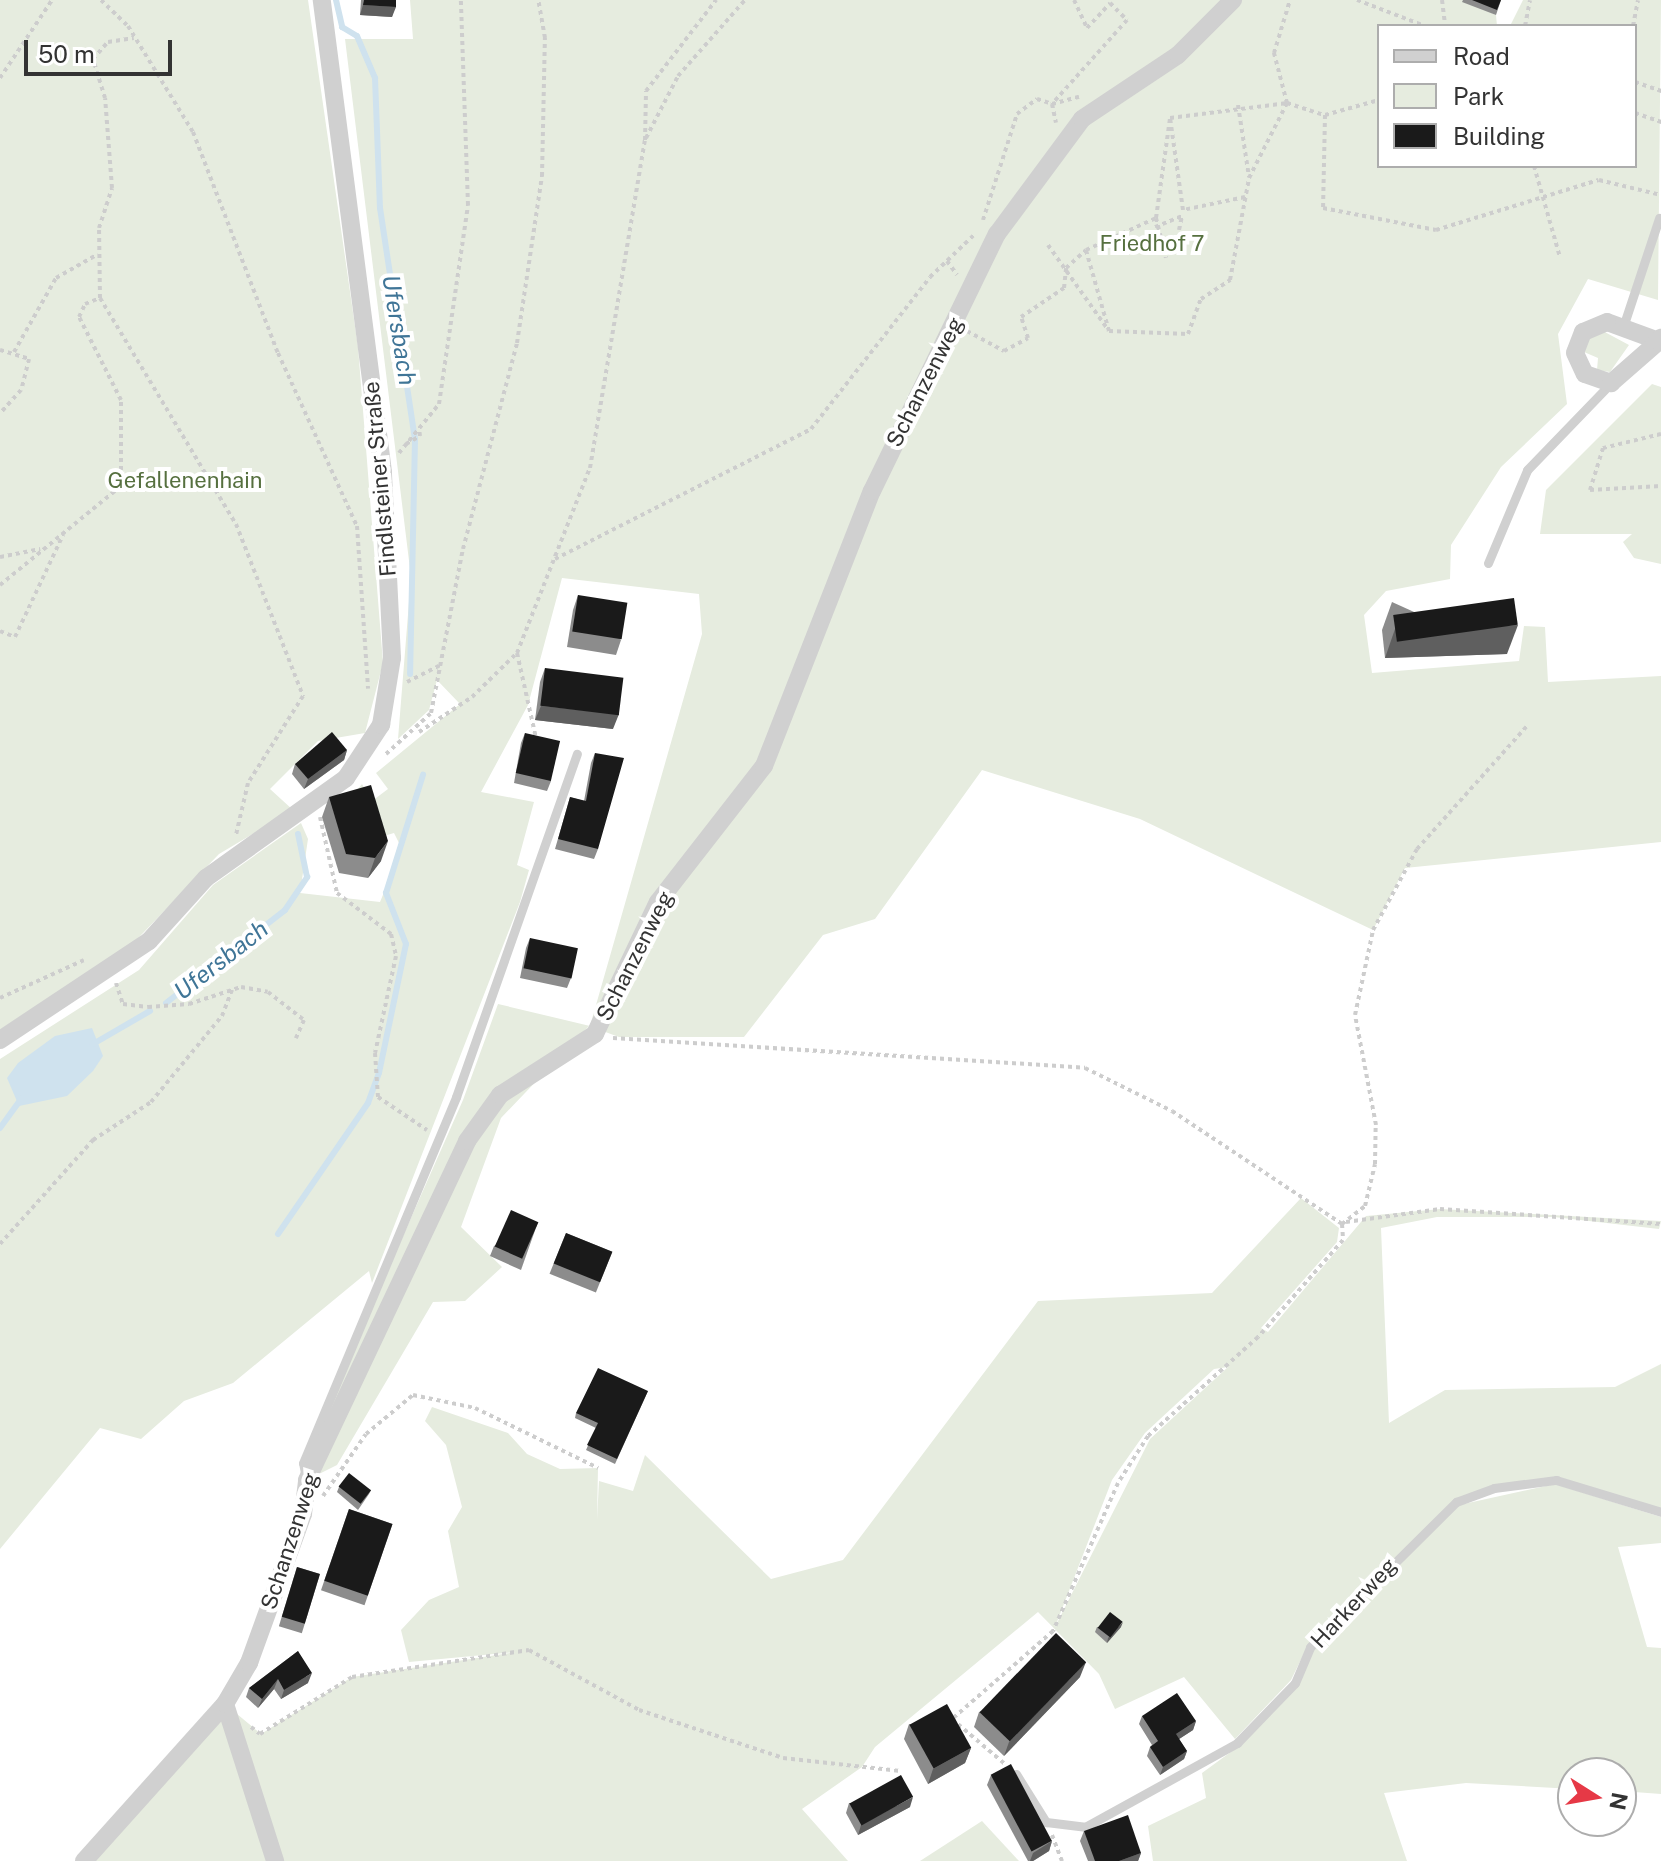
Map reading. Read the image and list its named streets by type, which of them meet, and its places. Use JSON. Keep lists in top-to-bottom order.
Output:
{
  "streets": {
    "street": ["Schanzenweg", "Findlsteiner Straße"],
    "lane": ["Harkerweg"]
  },
  "water": ["Ufersbach"],
  "parks": ["Friedhof 7", "Gefallenenhain"],
  "legend": ["Road", "Park", "Building"],
  "scale_bar": "50 m",
  "north": "right"
}
